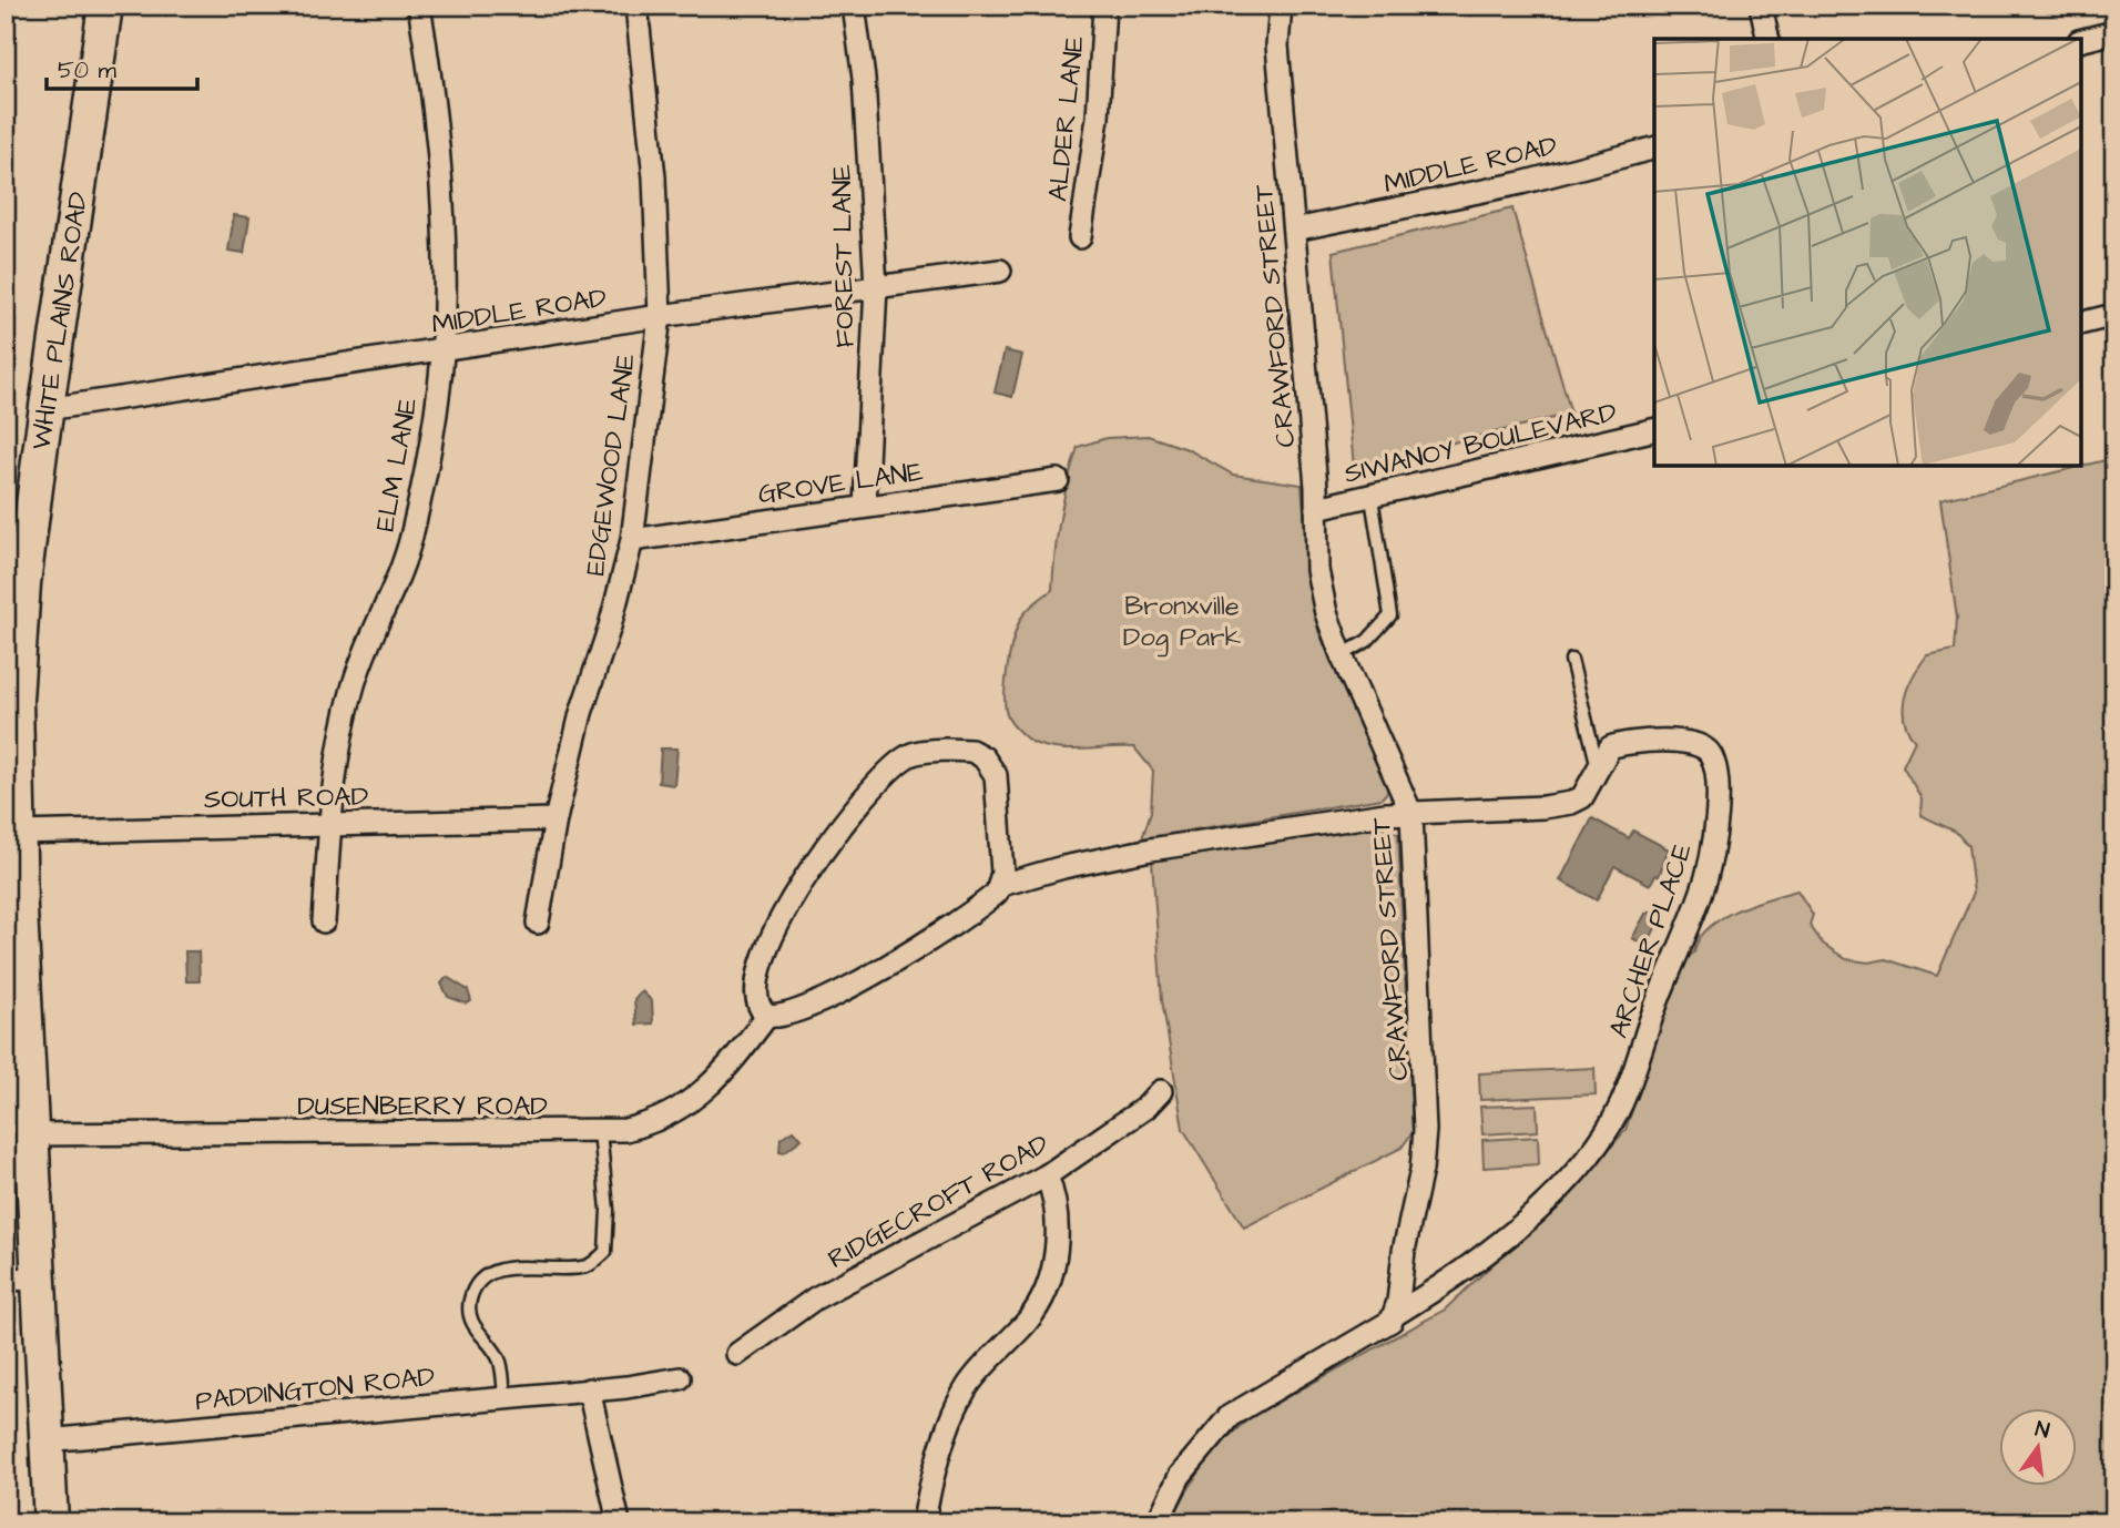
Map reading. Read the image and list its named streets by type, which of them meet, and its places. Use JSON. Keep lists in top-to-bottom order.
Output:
{
  "streets": {
    "main road": ["WHITE PLAINS ROAD"],
    "street": [
      "ALDER LANE",
      "MIDDLE ROAD",
      "FOREST LANE",
      "CRAWFORD STREET",
      "SIWANOY BOULEVARD",
      "ELM LANE",
      "EDGEWOOD LANE",
      "GROVE LANE",
      "SOUTH ROAD",
      "ARCHER PLACE",
      "DUSENBERRY ROAD",
      "RIDGECROFT ROAD",
      "PADDINGTON ROAD"
    ]
  },
  "crossings": [
    ["MIDDLE ROAD", "FOREST LANE"],
    ["MIDDLE ROAD", "CRAWFORD STREET"],
    ["MIDDLE ROAD", "WHITE PLAINS ROAD"],
    ["MIDDLE ROAD", "ELM LANE"],
    ["MIDDLE ROAD", "EDGEWOOD LANE"],
    ["FOREST LANE", "GROVE LANE"],
    ["CRAWFORD STREET", "SIWANOY BOULEVARD"],
    ["CRAWFORD STREET", "ARCHER PLACE"],
    ["WHITE PLAINS ROAD", "SOUTH ROAD"],
    ["WHITE PLAINS ROAD", "DUSENBERRY ROAD"],
    ["WHITE PLAINS ROAD", "PADDINGTON ROAD"],
    ["ELM LANE", "SOUTH ROAD"],
    ["EDGEWOOD LANE", "GROVE LANE"],
    ["EDGEWOOD LANE", "SOUTH ROAD"]
  ],
  "parks": ["Bronxville Dog Park"],
  "scale_bar": "50 m",
  "north": "top"
}
